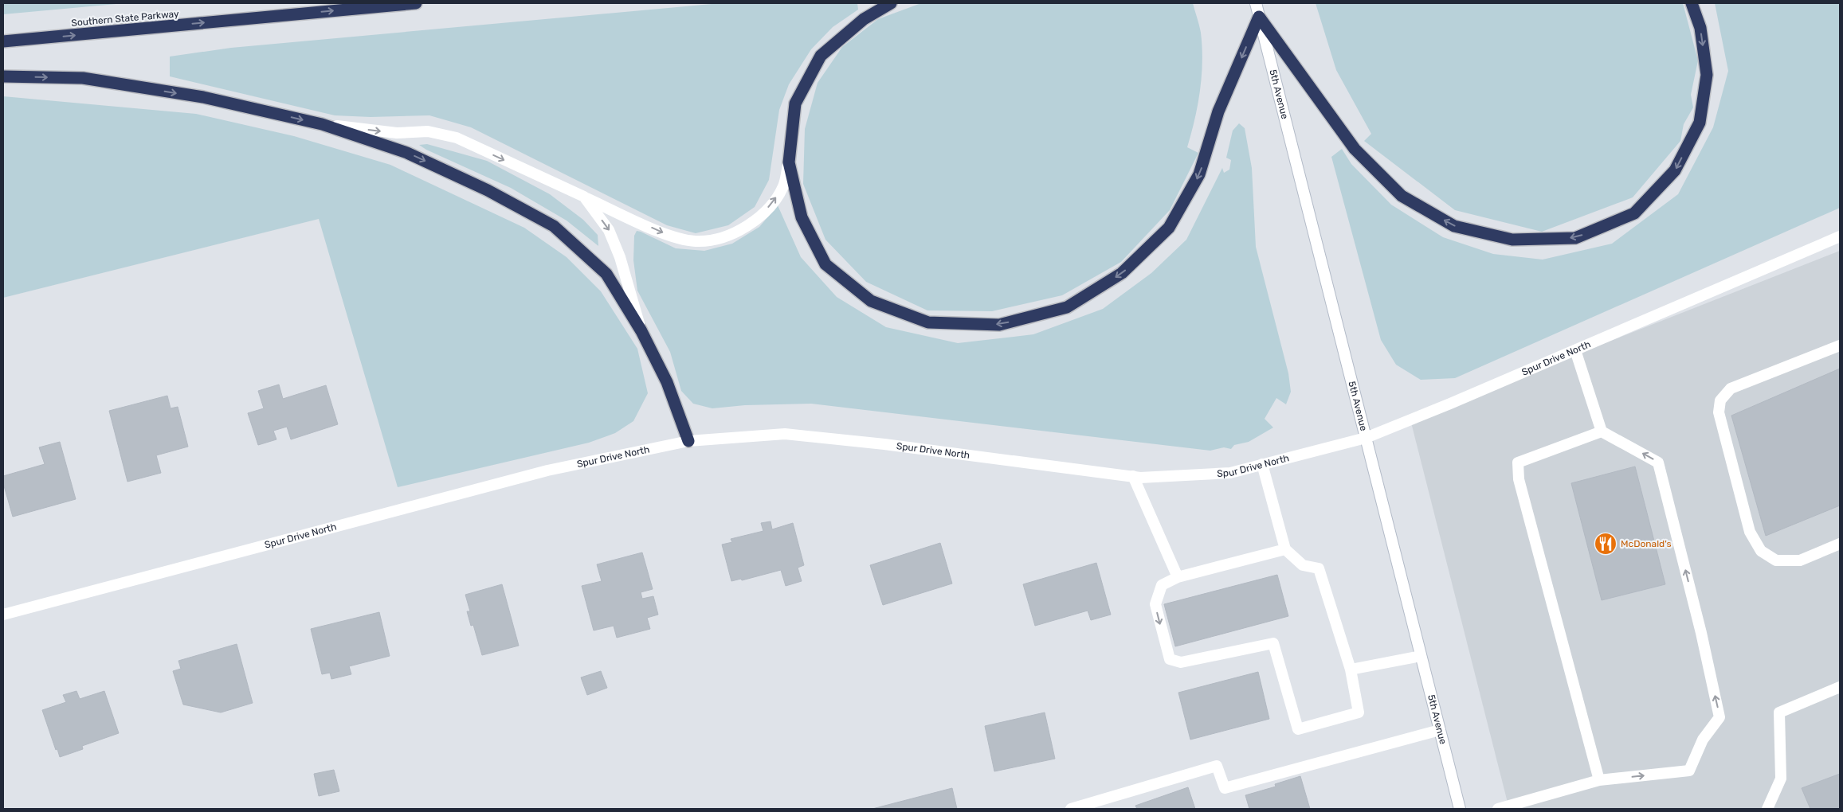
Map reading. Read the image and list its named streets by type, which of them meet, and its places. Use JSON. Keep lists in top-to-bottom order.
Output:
{
  "streets": {
    "highway": ["Southern State Parkway"],
    "street": ["5th Avenue", "Spur Drive North"]
  },
  "crossings": [
    ["5th Avenue", "Spur Drive North"]
  ],
  "places": {
    "restaurant": ["McDonald's"]
  }
}
